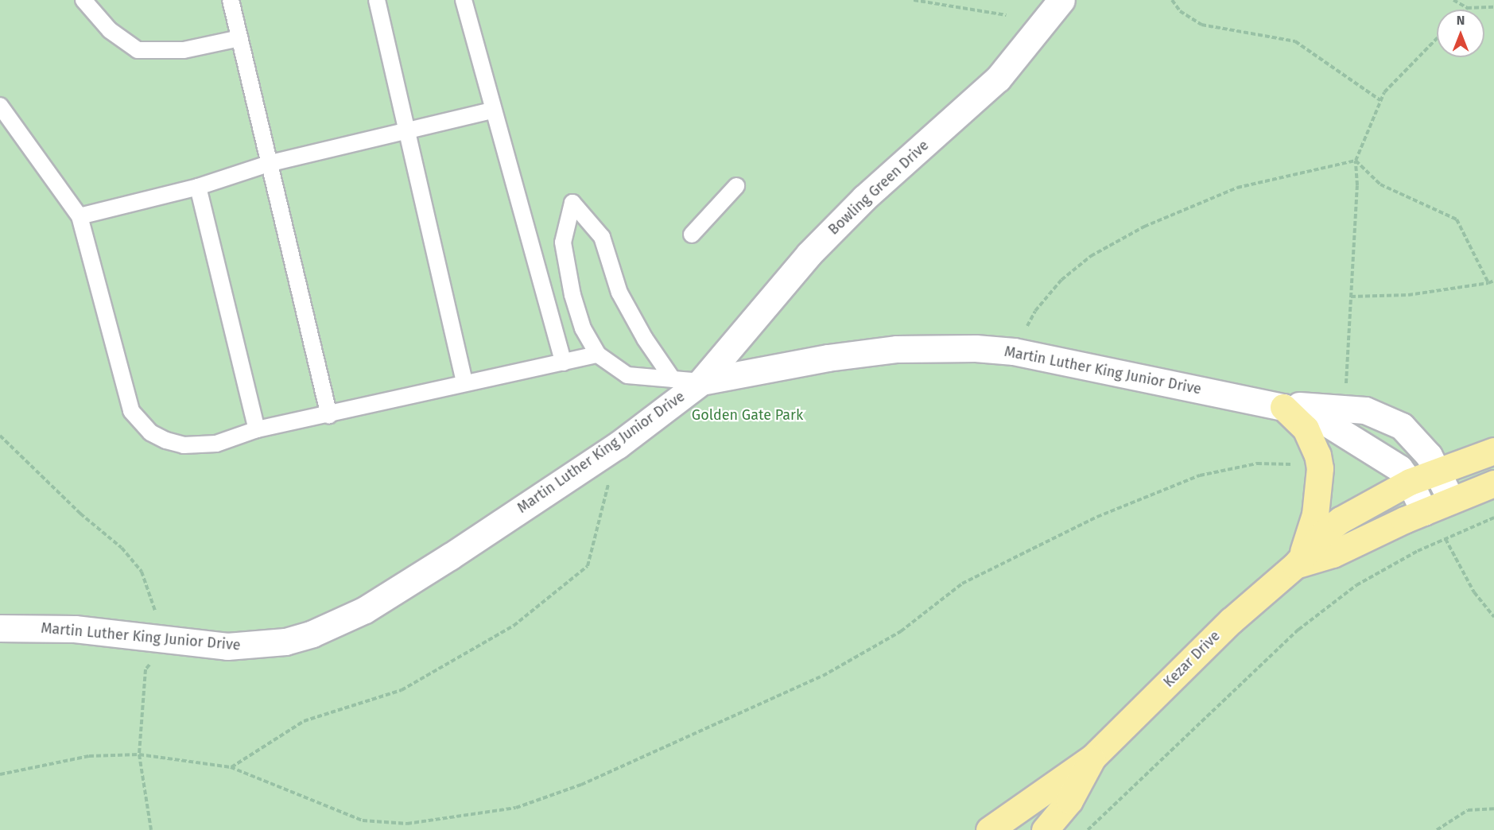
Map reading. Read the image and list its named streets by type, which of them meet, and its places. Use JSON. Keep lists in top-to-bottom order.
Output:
{
  "streets": {
    "main road": ["Kezar Drive"],
    "street": ["Bowling Green Drive", "Martin Luther King Junior Drive"]
  },
  "crossings": [
    ["Bowling Green Drive", "Martin Luther King Junior Drive"],
    ["Martin Luther King Junior Drive", "Kezar Drive"]
  ],
  "parks": ["Golden Gate Park"],
  "north": "top"
}
